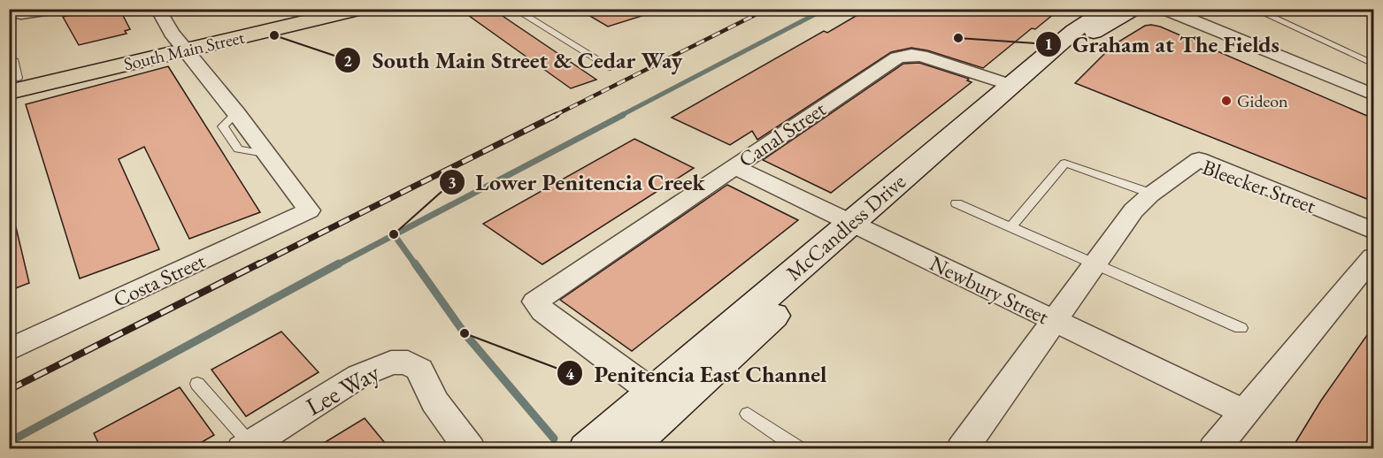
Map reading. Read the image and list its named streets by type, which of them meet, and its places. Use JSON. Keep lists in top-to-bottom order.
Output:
{
  "streets": {
    "main road": ["South Main Street", "McCandless Drive"],
    "street": [
      "Canal Street",
      "Bleecker Street",
      "Costa Street",
      "Newbury Street",
      "Lee Way"
    ]
  },
  "crossings": [
    ["South Main Street", "Costa Street"],
    ["Canal Street", "McCandless Drive"],
    ["Canal Street", "Newbury Street"],
    ["Bleecker Street", "Newbury Street"],
    ["McCandless Drive", "Newbury Street"]
  ],
  "places": [
    "South Main Street & Cedar Way",
    "Graham at The Fields",
    "Gideon",
    "Lower Penitencia Creek",
    "Penitencia East Channel"
  ]
}
